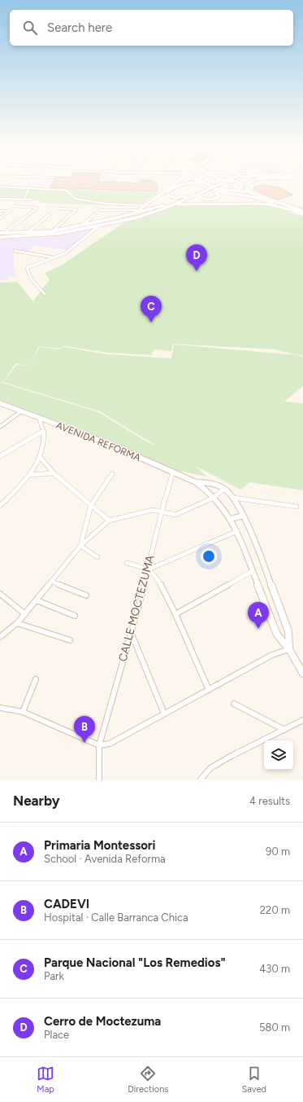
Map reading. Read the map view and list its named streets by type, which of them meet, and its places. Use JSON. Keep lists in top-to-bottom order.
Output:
{
  "streets": {
    "main road": ["AVENIDA REFORMA"],
    "street": ["CALLE MOCTEZUMA"]
  },
  "crossings": [
    ["AVENIDA REFORMA", "CALLE MOCTEZUMA"]
  ],
  "page": {
    "search": "Search here",
    "pins": [
      "D",
      "C",
      "A",
      "B"
    ],
    "heading": ["Nearby", "4 results"],
    "list": [
      {
        "mark": "A",
        "name": "Primaria Montessori",
        "note": "School · Avenida Reforma",
        "value": "90 m"
      },
      {
        "mark": "B",
        "name": "CADEVI",
        "note": "Hospital · Calle Barranca Chica",
        "value": "220 m"
      },
      {
        "mark": "C",
        "name": "Parque Nacional \"Los Remedios\"",
        "note": "Park",
        "value": "430 m"
      },
      {
        "mark": "D",
        "name": "Cerro de Moctezuma",
        "note": "Place",
        "value": "580 m"
      }
    ],
    "nav": ["Map", "Directions", "Saved"]
  }
}
